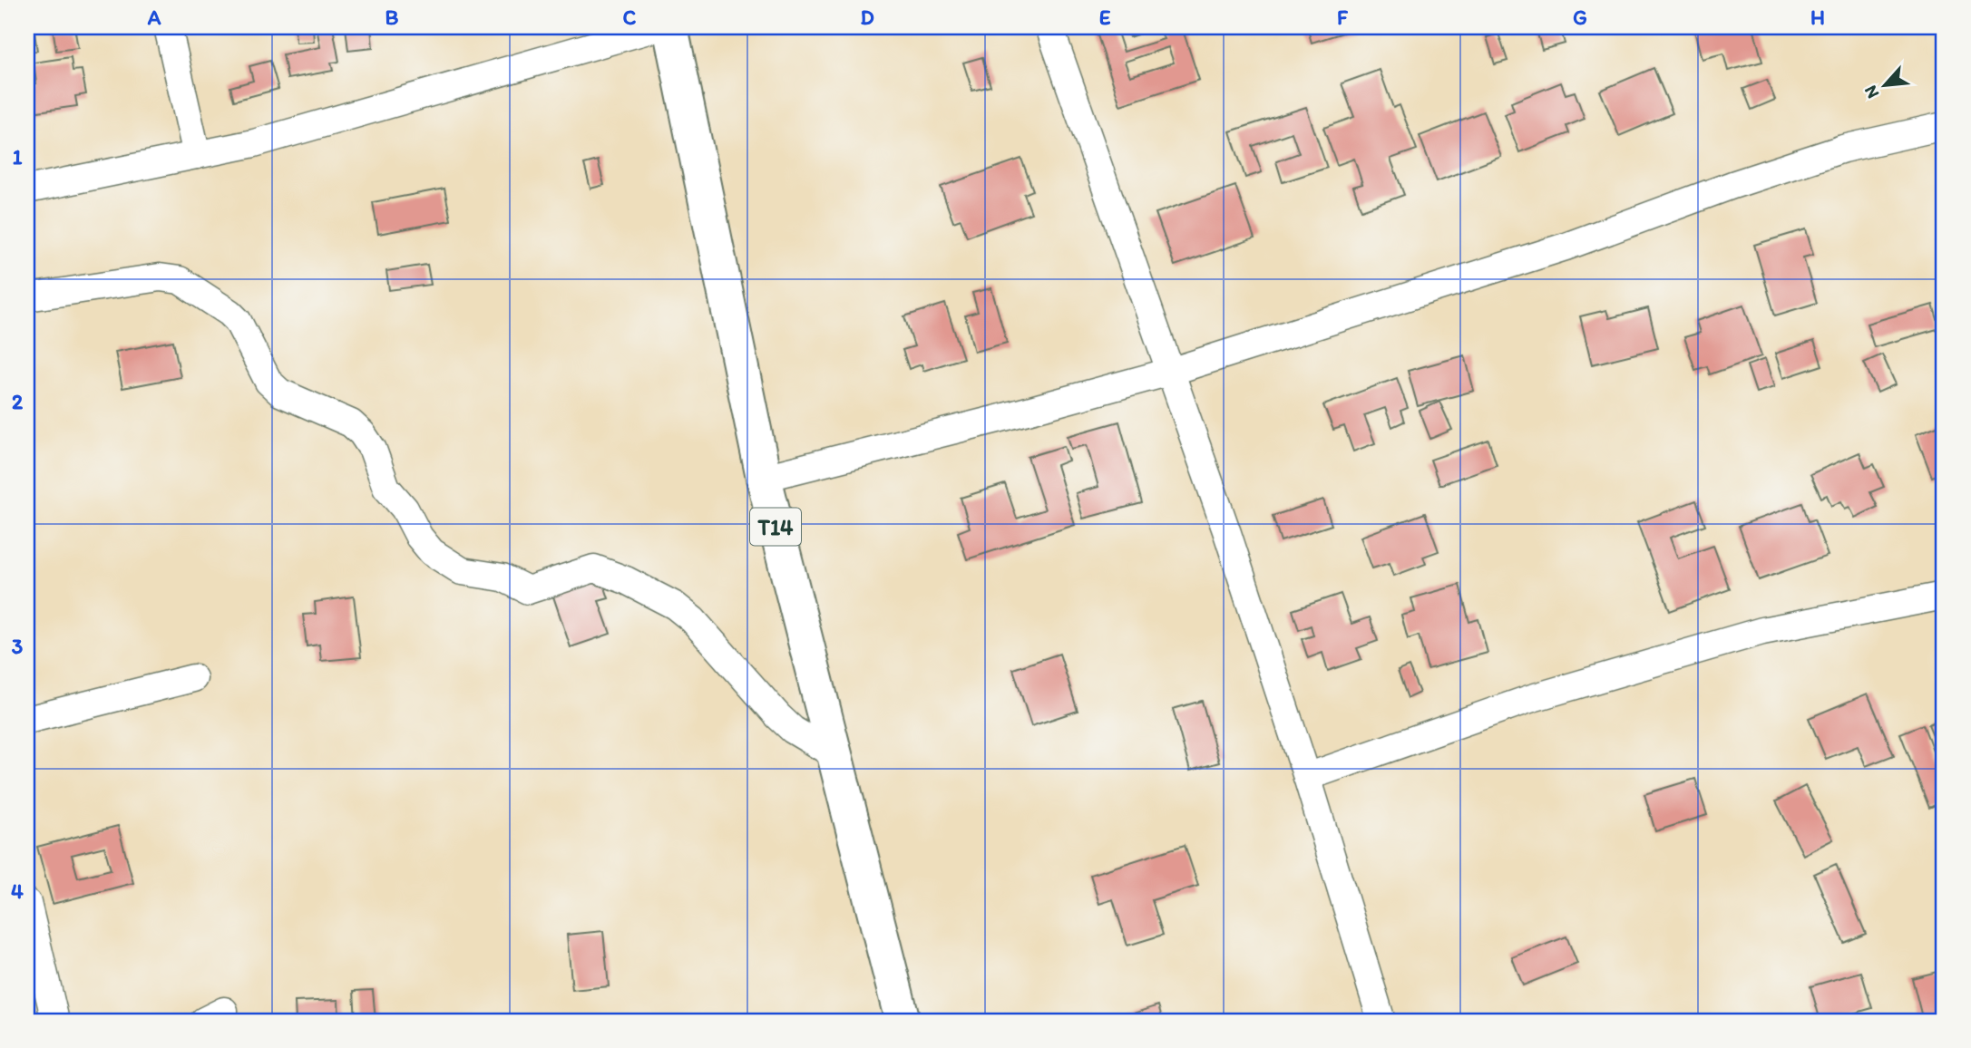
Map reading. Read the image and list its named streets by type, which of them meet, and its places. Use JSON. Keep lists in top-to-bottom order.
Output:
{
  "streets": {
    "highway": ["T14"]
  },
  "north": "bottom left",
  "grid": {
    "columns": [
      "A",
      "B",
      "C",
      "D",
      "E",
      "F",
      "G",
      "H"
    ],
    "rows": [
      "1",
      "2",
      "3",
      "4"
    ]
  }
}
